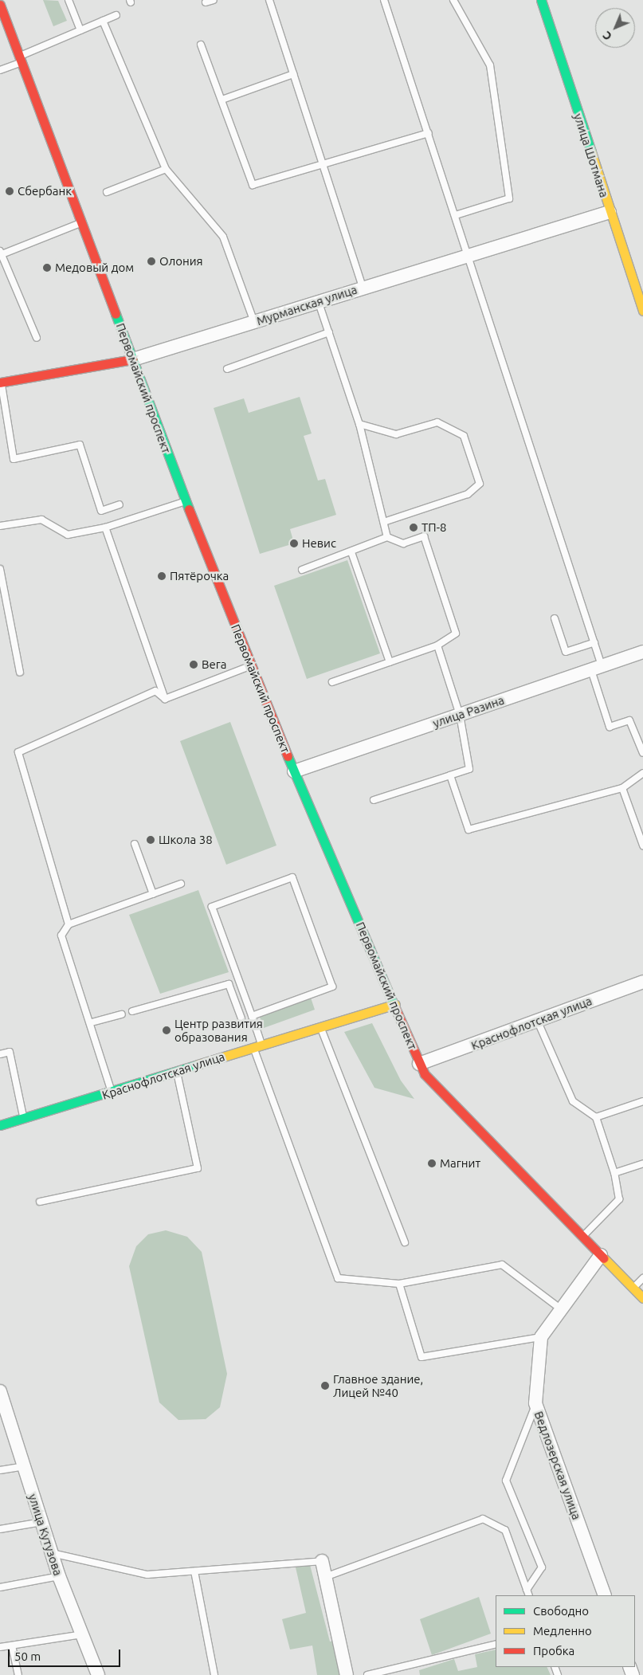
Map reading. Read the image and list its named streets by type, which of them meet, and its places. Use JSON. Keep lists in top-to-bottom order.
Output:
{
  "streets": {
    "main road": [
      "улица Шотмана",
      "Мурманская улица",
      "Первомайский проспект",
      "Краснофлотская улица"
    ],
    "street": ["улица Разина", "Ведлозерская улица", "улица Кутузова"]
  },
  "crossings": [
    ["улица Шотмана", "Мурманская улица"],
    ["Мурманская улица", "Первомайский проспект"],
    ["Первомайский проспект", "улица Разина"],
    ["Первомайский проспект", "Краснофлотская улица"],
    ["Первомайский проспект", "Ведлозерская улица"]
  ],
  "places": [
    "Сбербанк",
    "Олония",
    "Медовый дом",
    "ТП-8",
    "Невис",
    "Пятёрочка",
    "Вега",
    "Школа 38",
    "Центр развития образования",
    "Магнит",
    "Главное здание, Лицей №40"
  ],
  "legend": ["Свободно", "Медленно", "Пробка"],
  "scale_bar": "50 m",
  "north": "bottom left"
}
